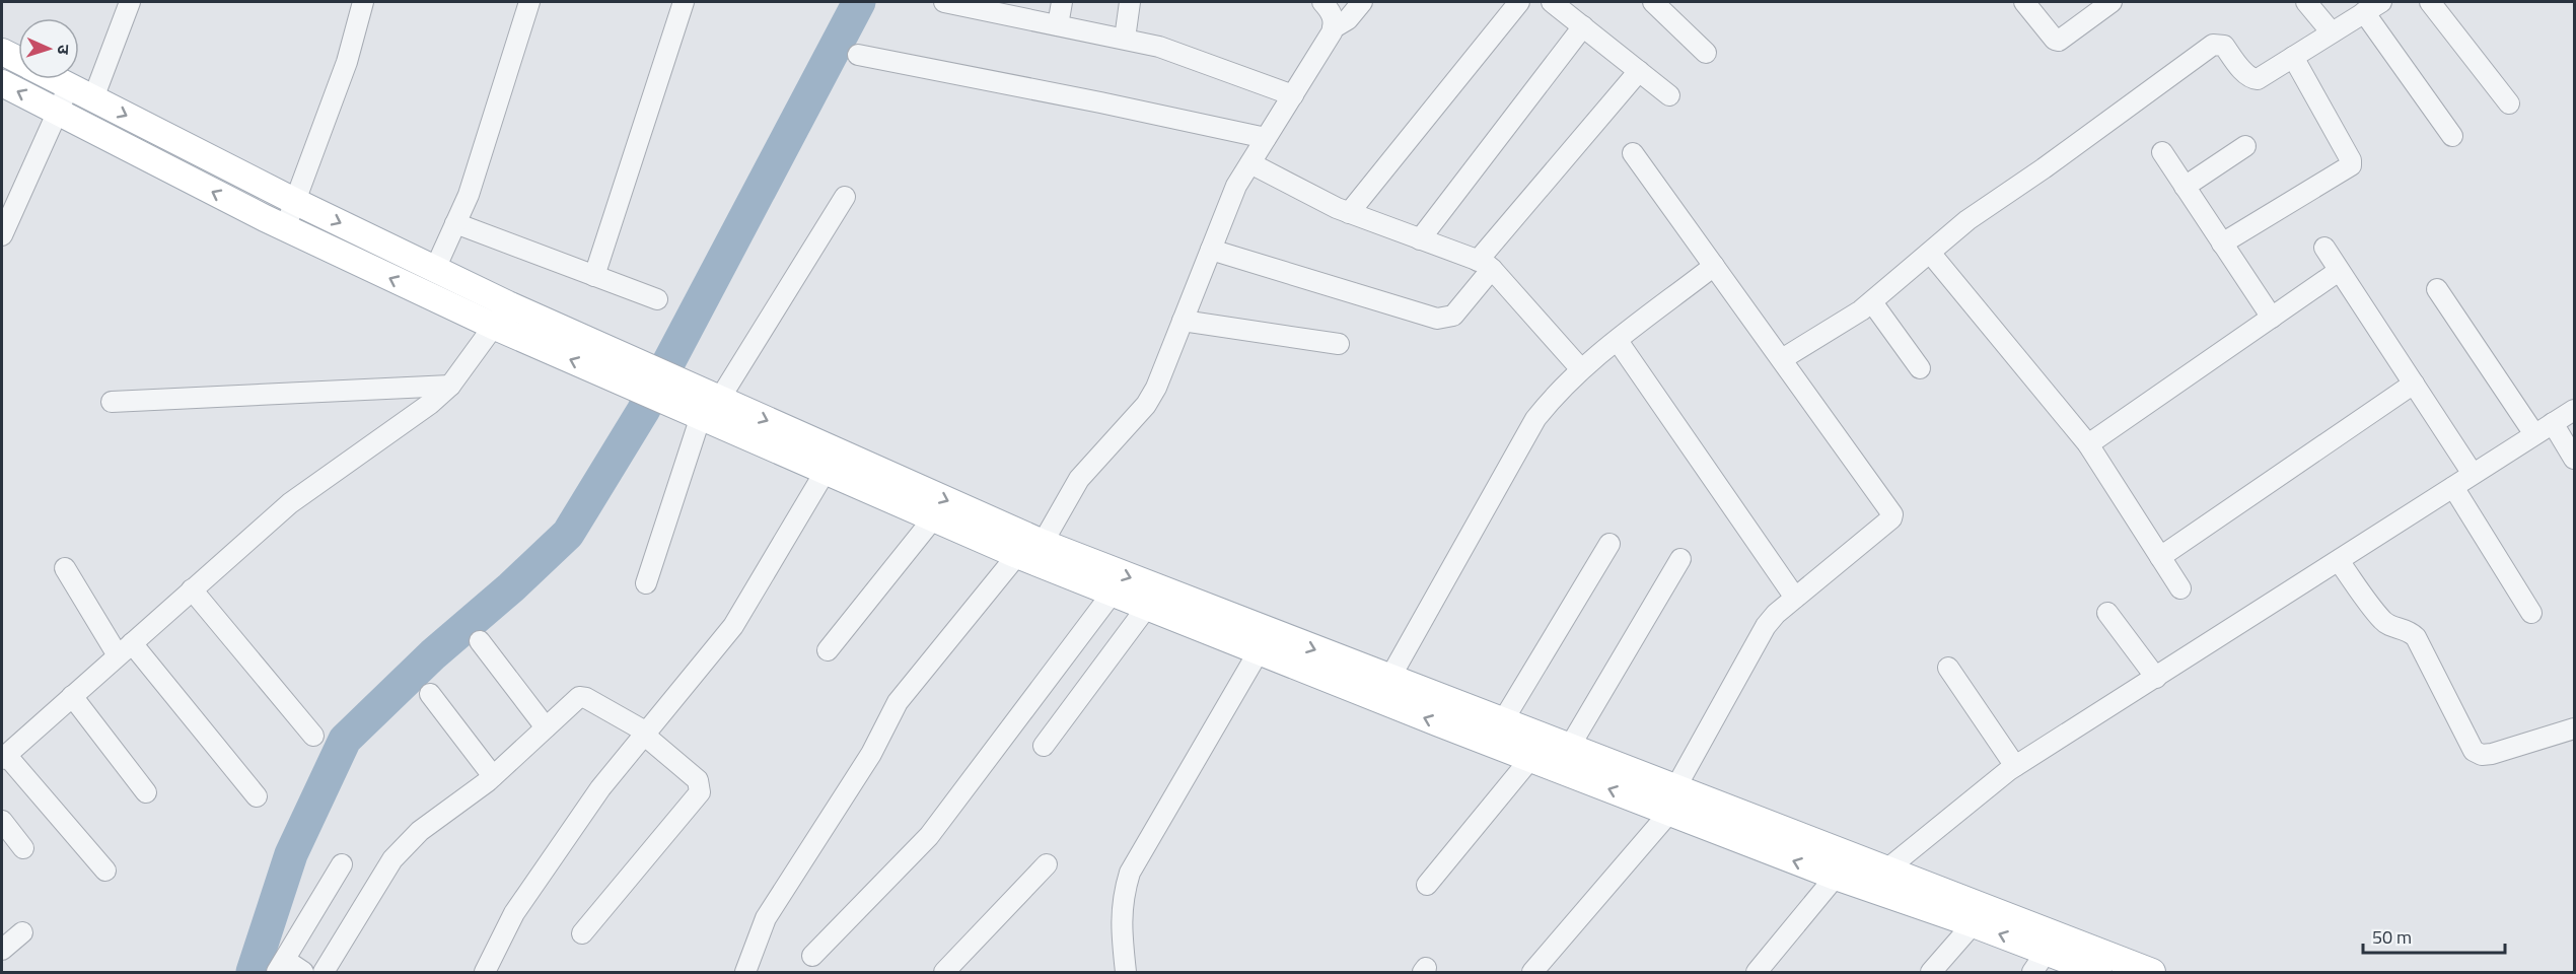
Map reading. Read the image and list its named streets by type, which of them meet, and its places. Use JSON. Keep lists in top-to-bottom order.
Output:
{
  "scale_bar": "50 m",
  "north": "right"
}
